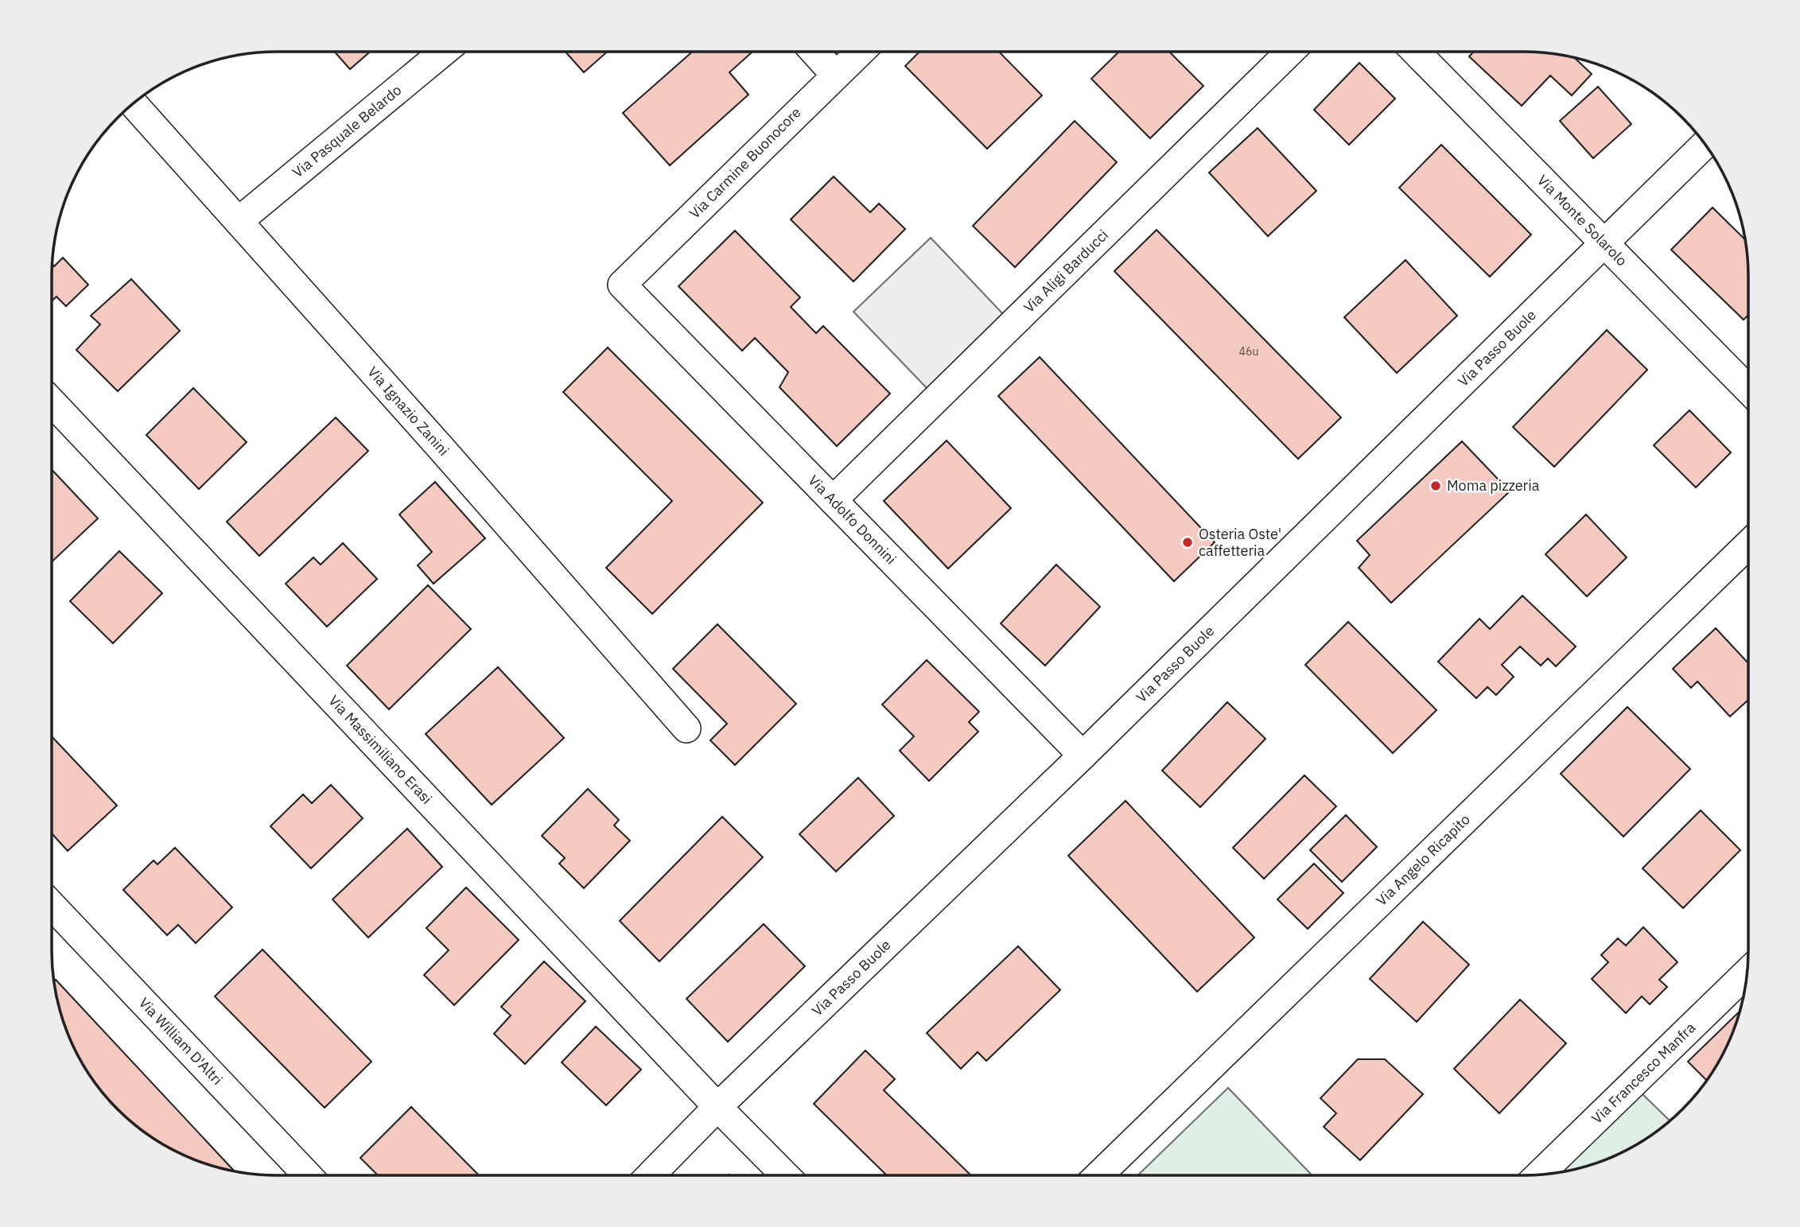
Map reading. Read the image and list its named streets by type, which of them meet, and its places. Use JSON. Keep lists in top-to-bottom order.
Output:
{
  "streets": {
    "street": [
      "Via Pasquale Belardo",
      "Via Carmine Buonocore",
      "Via Monte Solarolo",
      "Via Aligi Barducci",
      "Via Passo Buole",
      "Via Ignazio Zanini",
      "Via Adolfo Donnini",
      "Via Massimiliano Erasi",
      "Via Angelo Ricapito",
      "Via William D'Altri",
      "Via Francesco Manfra"
    ]
  },
  "crossings": [
    ["Via Pasquale Belardo", "Via Ignazio Zanini"],
    ["Via Carmine Buonocore", "Via Adolfo Donnini"],
    ["Via Monte Solarolo", "Via Passo Buole"],
    ["Via Aligi Barducci", "Via Adolfo Donnini"],
    ["Via Passo Buole", "Via Adolfo Donnini"],
    ["Via Passo Buole", "Via Massimiliano Erasi"]
  ],
  "places": ["Moma pizzeria", "Osteria Oste' caffetteria"],
  "house_numbers": ["46u"]
}
